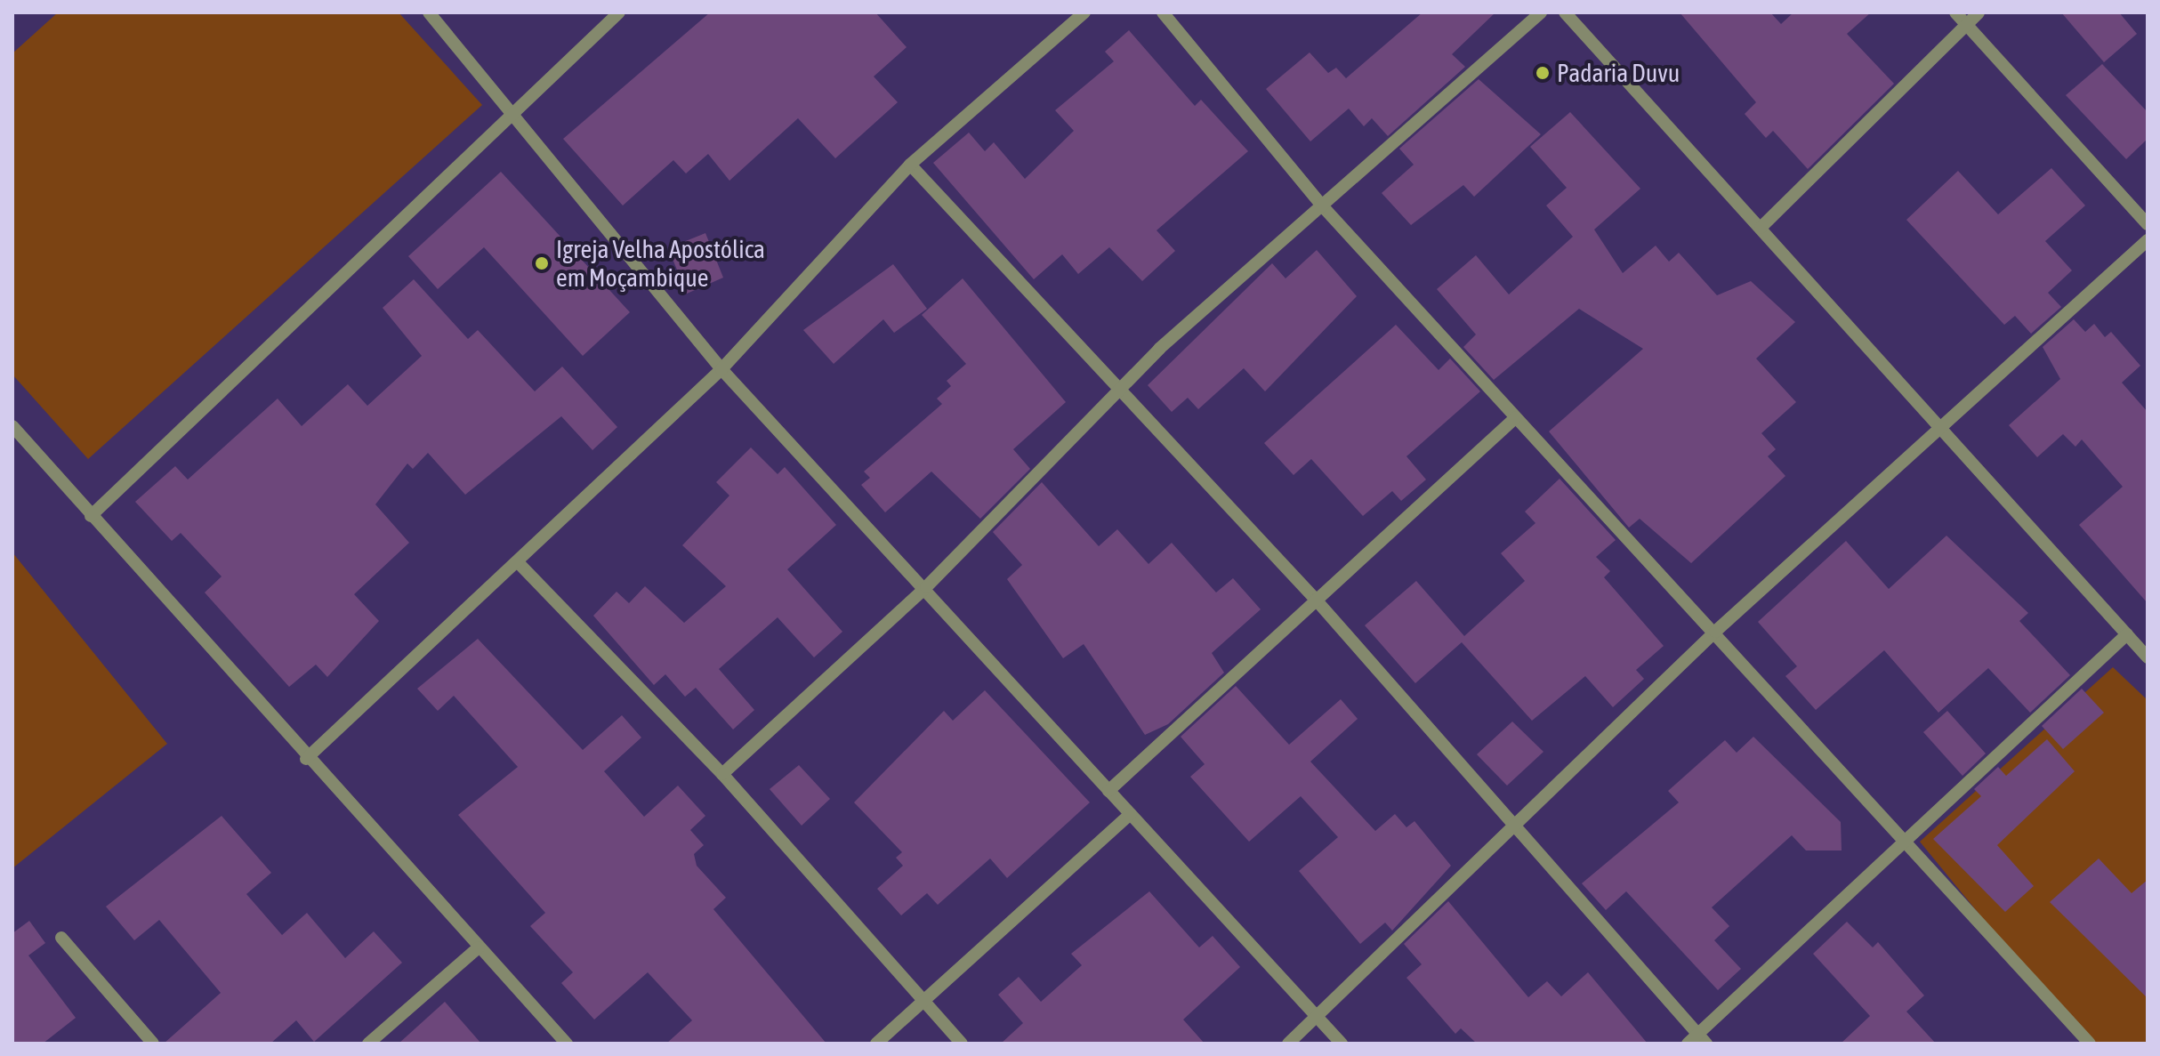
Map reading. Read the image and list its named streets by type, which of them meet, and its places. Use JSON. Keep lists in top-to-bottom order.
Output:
{
  "places": ["Padaria Duvu", "Igreja Velha Apostólica em Moçambique"]
}
